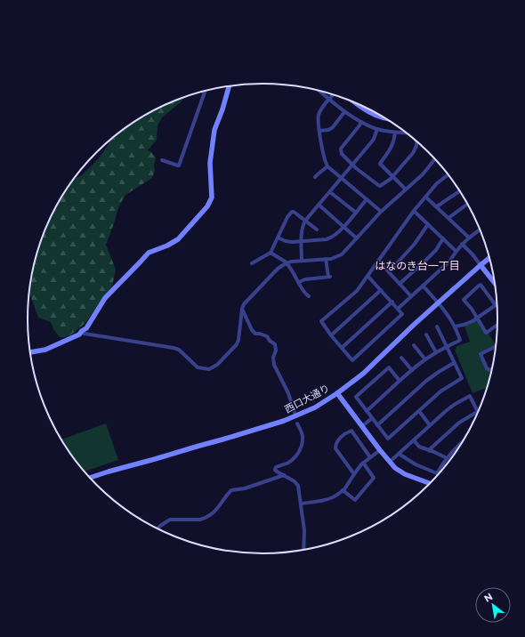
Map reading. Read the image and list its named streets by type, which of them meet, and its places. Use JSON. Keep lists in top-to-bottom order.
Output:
{
  "streets": {
    "street": ["西口大通り"]
  },
  "districts": ["はなのき台一丁目"],
  "north": "top left"
}
